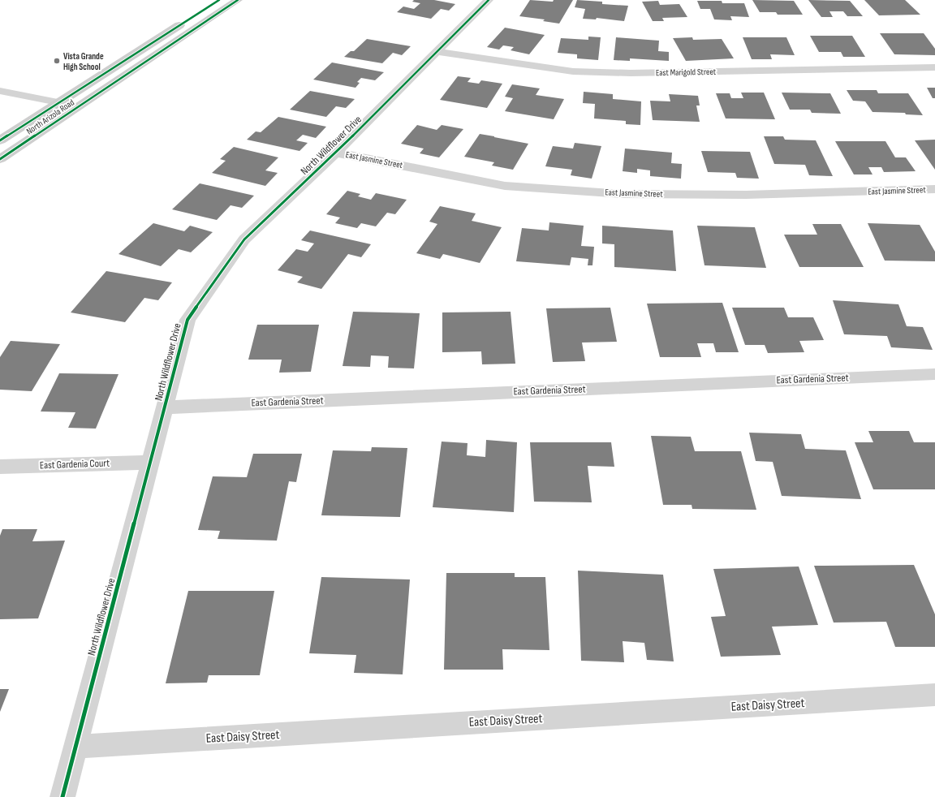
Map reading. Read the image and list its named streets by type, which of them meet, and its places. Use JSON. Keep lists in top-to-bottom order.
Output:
{
  "streets": {
    "street": [
      "East Marigold Street",
      "North Arizola Road",
      "North Wildflower Drive",
      "East Jasmine Street",
      "East Gardenia Street",
      "East Gardenia Court",
      "East Daisy Street"
    ]
  },
  "crossings": [
    ["East Marigold Street", "North Wildflower Drive"],
    ["North Wildflower Drive", "East Jasmine Street"],
    ["North Wildflower Drive", "East Gardenia Street"],
    ["North Wildflower Drive", "East Gardenia Court"],
    ["North Wildflower Drive", "East Daisy Street"]
  ],
  "places": ["Vista Grande High School"]
}
